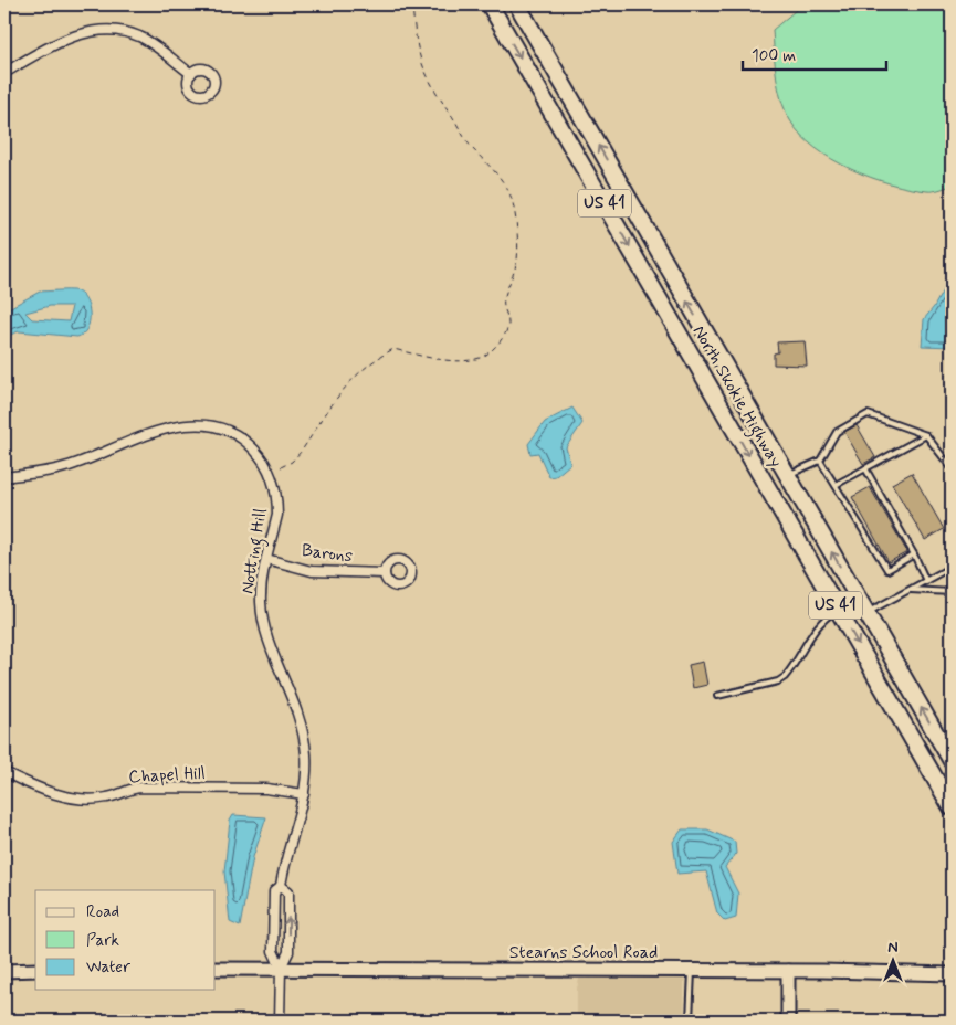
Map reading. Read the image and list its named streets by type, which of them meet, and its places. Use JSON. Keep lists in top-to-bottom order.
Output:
{
  "streets": {
    "highway": ["US 41", "North Skokie Highway"],
    "main road": ["Stearns School Road"],
    "street": ["Notting Hill", "Barons", "Chapel Hill"]
  },
  "crossings": [
    ["Notting Hill", "Barons"],
    ["Notting Hill", "Chapel Hill"],
    ["Notting Hill", "Stearns School Road"]
  ],
  "legend": ["Road", "Park", "Water"],
  "scale_bar": "100 m",
  "north": "top"
}
